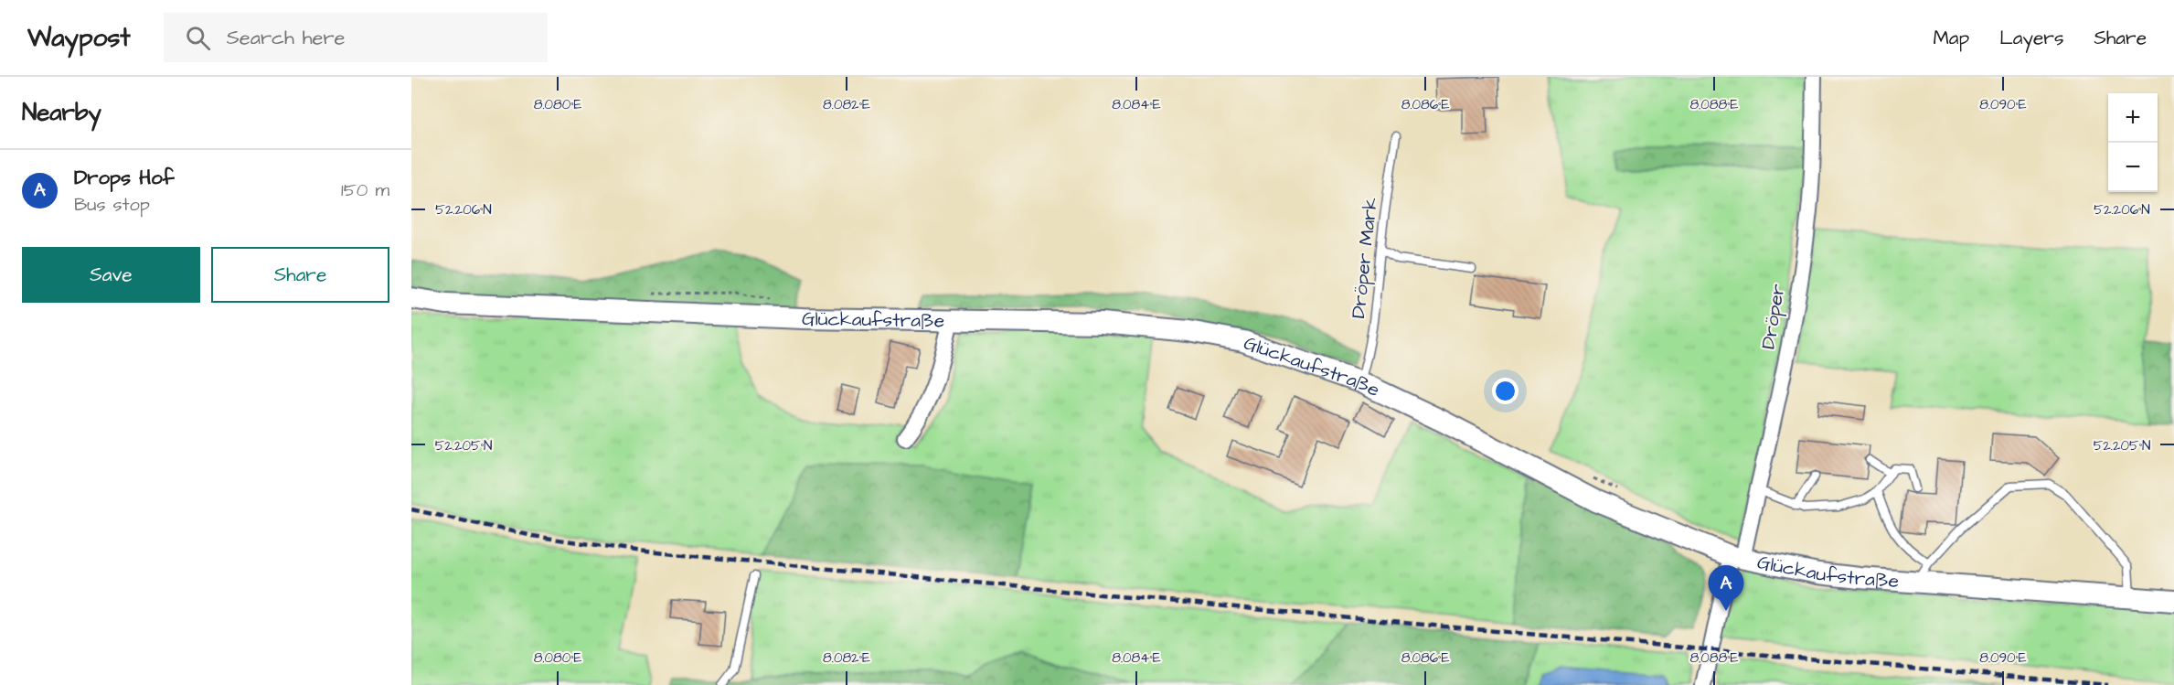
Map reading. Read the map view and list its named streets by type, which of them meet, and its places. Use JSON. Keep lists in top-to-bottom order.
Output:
{
  "streets": {
    "main road": ["Glückaufstraße"],
    "street": ["Dröper"],
    "lane": ["Dröper Mark"]
  },
  "crossings": [
    ["Dröper Mark", "Glückaufstraße"],
    ["Dröper", "Glückaufstraße"]
  ],
  "page": {
    "header": "Waypost",
    "search": "Search here",
    "nav": ["Map", "Layers", "Share"],
    "heading": "Nearby",
    "map_buttons": ["+", "−"],
    "list": [
      {
        "mark": "A",
        "name": "Drops Hof",
        "note": "Bus stop",
        "value": "150 m"
      }
    ],
    "buttons": ["Save", "Share"],
    "pins": "A"
  },
  "coordinates": [
    "8.080°E",
    "8.082°E",
    "8.084°E",
    "8.086°E",
    "8.088°E",
    "8.090°E",
    "52.206°N",
    "52.205°N"
  ]
}
